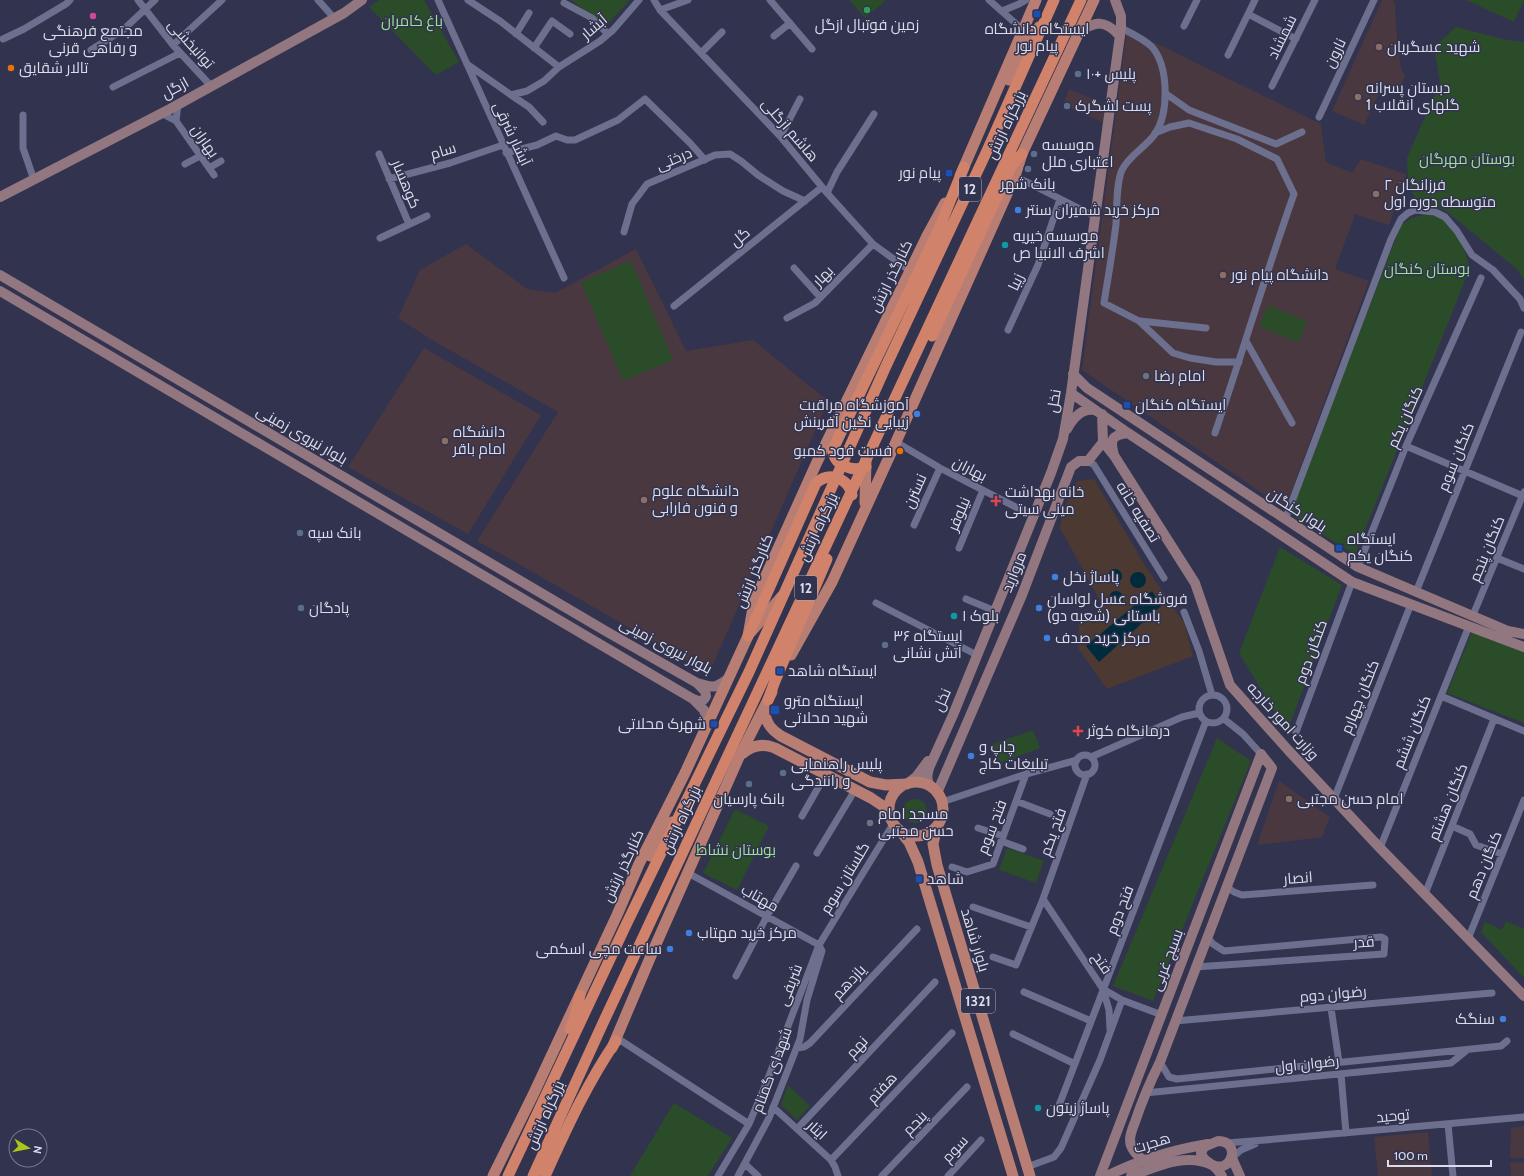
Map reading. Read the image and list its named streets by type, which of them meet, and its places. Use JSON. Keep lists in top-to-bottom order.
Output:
{
  "streets": {
    "highway": ["بزرگراه ارتش", "12"],
    "main road": [
      "ازگل",
      "کنارگذر ارتش",
      "نخل",
      "بلوار نیروی زمینی",
      "بلوار کنگان",
      "مروارید",
      "وزارت امور خارجه",
      "بلوار شاهد",
      "بسیج غربی",
      "1321",
      "هجرت"
    ],
    "street": [
      "آبشار",
      "شمشاد",
      "توانبخشی",
      "نارون",
      "هاشم ازگلی",
      "آبشار شرقی",
      "بهاران",
      "سام",
      "درختی",
      "کوهسار",
      "گل",
      "بهار",
      "زیبا",
      "کنگان یکم",
      "کنگان سوم",
      "نسترن",
      "تصفیه خانه",
      "نیلوفر",
      "کنگان پنجم",
      "کنگان دوم",
      "کنگان چهارم",
      "کنگان ششم",
      "کنگان هشتم",
      "فتح سوم",
      "فتح یکم",
      "کنگان دهم",
      "گلستان سوم",
      "انصار",
      "مهتاب",
      "فتح دوم",
      "قدر",
      "فتح",
      "یازدهم",
      "شریفی",
      "رضوان دوم",
      "نهم",
      "رضوان اول",
      "شهدای گمنام",
      "هفتم",
      "توحید",
      "پنجم",
      "ایثار",
      "سوم"
    ]
  },
  "crossings": [
    ["توانبخشی", "ازگل"],
    ["هاشم ازگلی", "گل"],
    ["هاشم ازگلی", "بهار"],
    ["هاشم ازگلی", "کنارگذر ارتش"],
    ["آبشار شرقی", "سام"],
    ["آبشار شرقی", "درختی"],
    ["بهاران", "نخل"],
    ["بهاران", "نسترن"],
    ["بهاران", "نیلوفر"],
    ["سام", "کوهسار"],
    ["کنارگذر ارتش", "بلوار نیروی زمینی"],
    ["نخل", "بلوار کنگان"],
    ["کنگان یکم", "بلوار کنگان"],
    ["کنگان سوم", "بلوار کنگان"],
    ["بلوار کنگان", "کنگان پنجم"],
    ["بلوار کنگان", "کنگان دوم"],
    ["بلوار کنگان", "کنگان چهارم"],
    ["بلوار کنگان", "کنگان ششم"],
    ["تصفیه خانه", "مروارید"],
    ["مروارید", "گلستان سوم"],
    ["مروارید", "بلوار شاهد"],
    ["مروارید", "1321"],
    ["کنگان چهارم", "وزارت امور خارجه"],
    ["وزارت امور خارجه", "کنگان ششم"],
    ["وزارت امور خارجه", "کنگان هشتم"],
    ["وزارت امور خارجه", "کنگان دهم"],
    ["فتح یکم", "فتح"],
    ["گلستان سوم", "مهتاب"],
    ["گلستان سوم", "بلوار شاهد"],
    ["گلستان سوم", "شریفی"],
    ["گلستان سوم", "1321"],
    ["گلستان سوم", "شهدای گمنام"],
    ["انصار", "بسیج غربی"],
    ["مهتاب", "شریفی"],
    ["مهتاب", "شهدای گمنام"],
    ["فتح دوم", "فتح"],
    ["بلوار شاهد", "1321"],
    ["قدر", "بسیج غربی"],
    ["بسیج غربی", "فتح"],
    ["بسیج غربی", "رضوان دوم"],
    ["بسیج غربی", "رضوان اول"],
    ["بسیج غربی", "هجرت"],
    ["یازدهم", "شهدای گمنام"],
    ["شریفی", "شهدای گمنام"],
    ["نهم", "ایثار"],
    ["شهدای گمنام", "ایثار"],
    ["هفتم", "ایثار"],
    ["توحید", "هجرت"]
  ],
  "parks": [
    "باغ کامران",
    "بوستان مهرگان",
    "بوستان کنگان",
    "بوستان نشاط"
  ],
  "places": {
    "other": [
      "زمین فوتبال ازگل",
      "مجتمع فرهنگی و رفاهی قرنی",
      "شهید عسگریان",
      "تالار شقایق",
      "پلیس +۱۰",
      "دبستان پسرانه گلهای انقلاب 1",
      "پست لشگرک",
      "موسسه اعتباری ملل",
      "بانک شهر",
      "فرزانگان ۲ متوسطه دوره اول",
      "مرکز خرید شمیران سنتر",
      "موسسه خیریه اشرف الانبیا ص",
      "دانشگاه پیام نور",
      "امام رضا",
      "آموزشگاه مراقبت زیبایی نگین آفرینش",
      "دانشگاه امام باقر",
      "فست فود کمبو",
      "دانشگاه علوم و فنون فارابی",
      "بانک سپه",
      "پاساژ نخل",
      "پادگان",
      "فروشگاه عسل لواسان باستانی (شعبه دو)",
      "۱ بلوک",
      "مرکز خرید صدف",
      "ایستگاه ۳۶ آتش نشانی",
      "چاپ و تبلیغات کاج",
      "پلیس راهنمایی و رانندگی",
      "بانک پارسیان",
      "امام حسن مجتبی",
      "مسجد امام حسن مجتبی",
      "مرکز خرید مهتاب",
      "ساعت مچی اسکمی",
      "سنگک",
      "پاساژ زیتون"
    ],
    "transit": [
      "ایستگاه دانشگاه پیام نور",
      "پیام نور",
      "ایستگاه کنگان",
      "ایستگاه کنگان یکم",
      "ایستگاه شاهد",
      "ایستگاه مترو شهید محلاتی",
      "شهرک محلاتی",
      "شاهد"
    ],
    "health": ["خانه بهداشت مینی سیتی", "درمانگاه کوثر"]
  },
  "scale_bar": "100 m",
  "north": "right"
}
